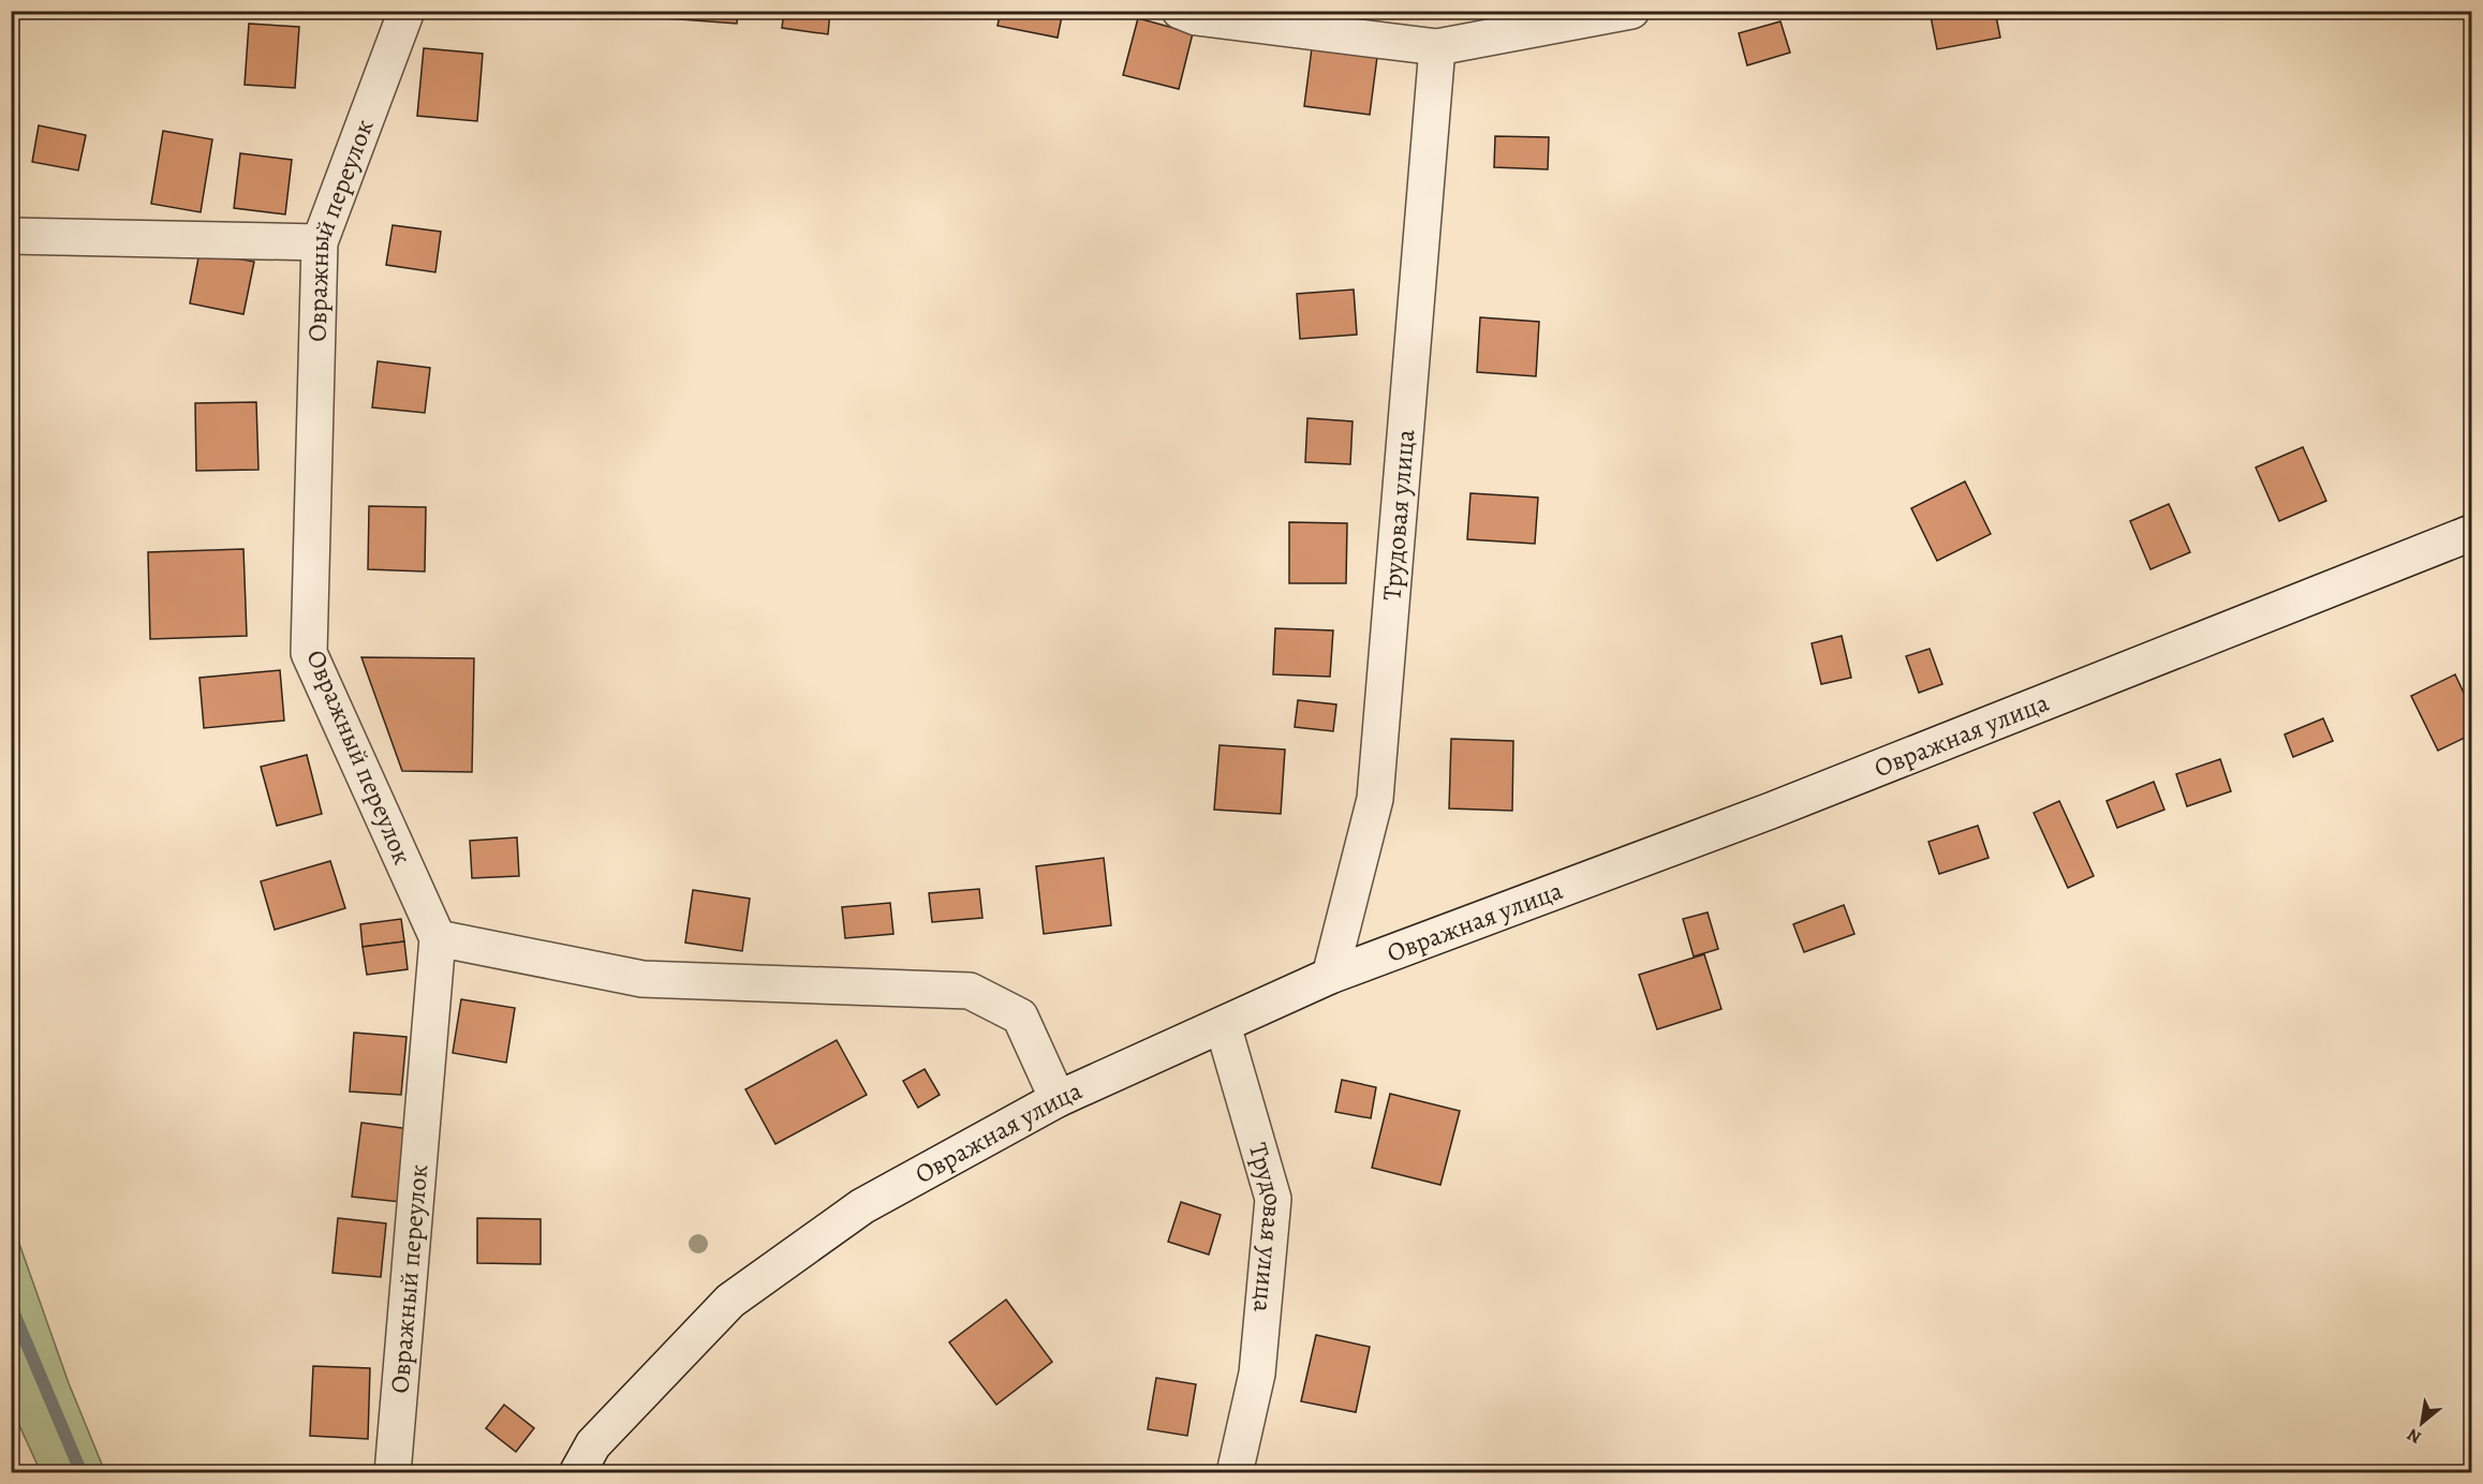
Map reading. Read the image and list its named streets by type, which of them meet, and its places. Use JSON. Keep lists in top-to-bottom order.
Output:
{
  "streets": {
    "street": ["Овражный переулок", "Трудовая улица", "Овражная улица"]
  },
  "crossings": [
    ["Трудовая улица", "Овражная улица"]
  ],
  "north": "bottom left"
}
